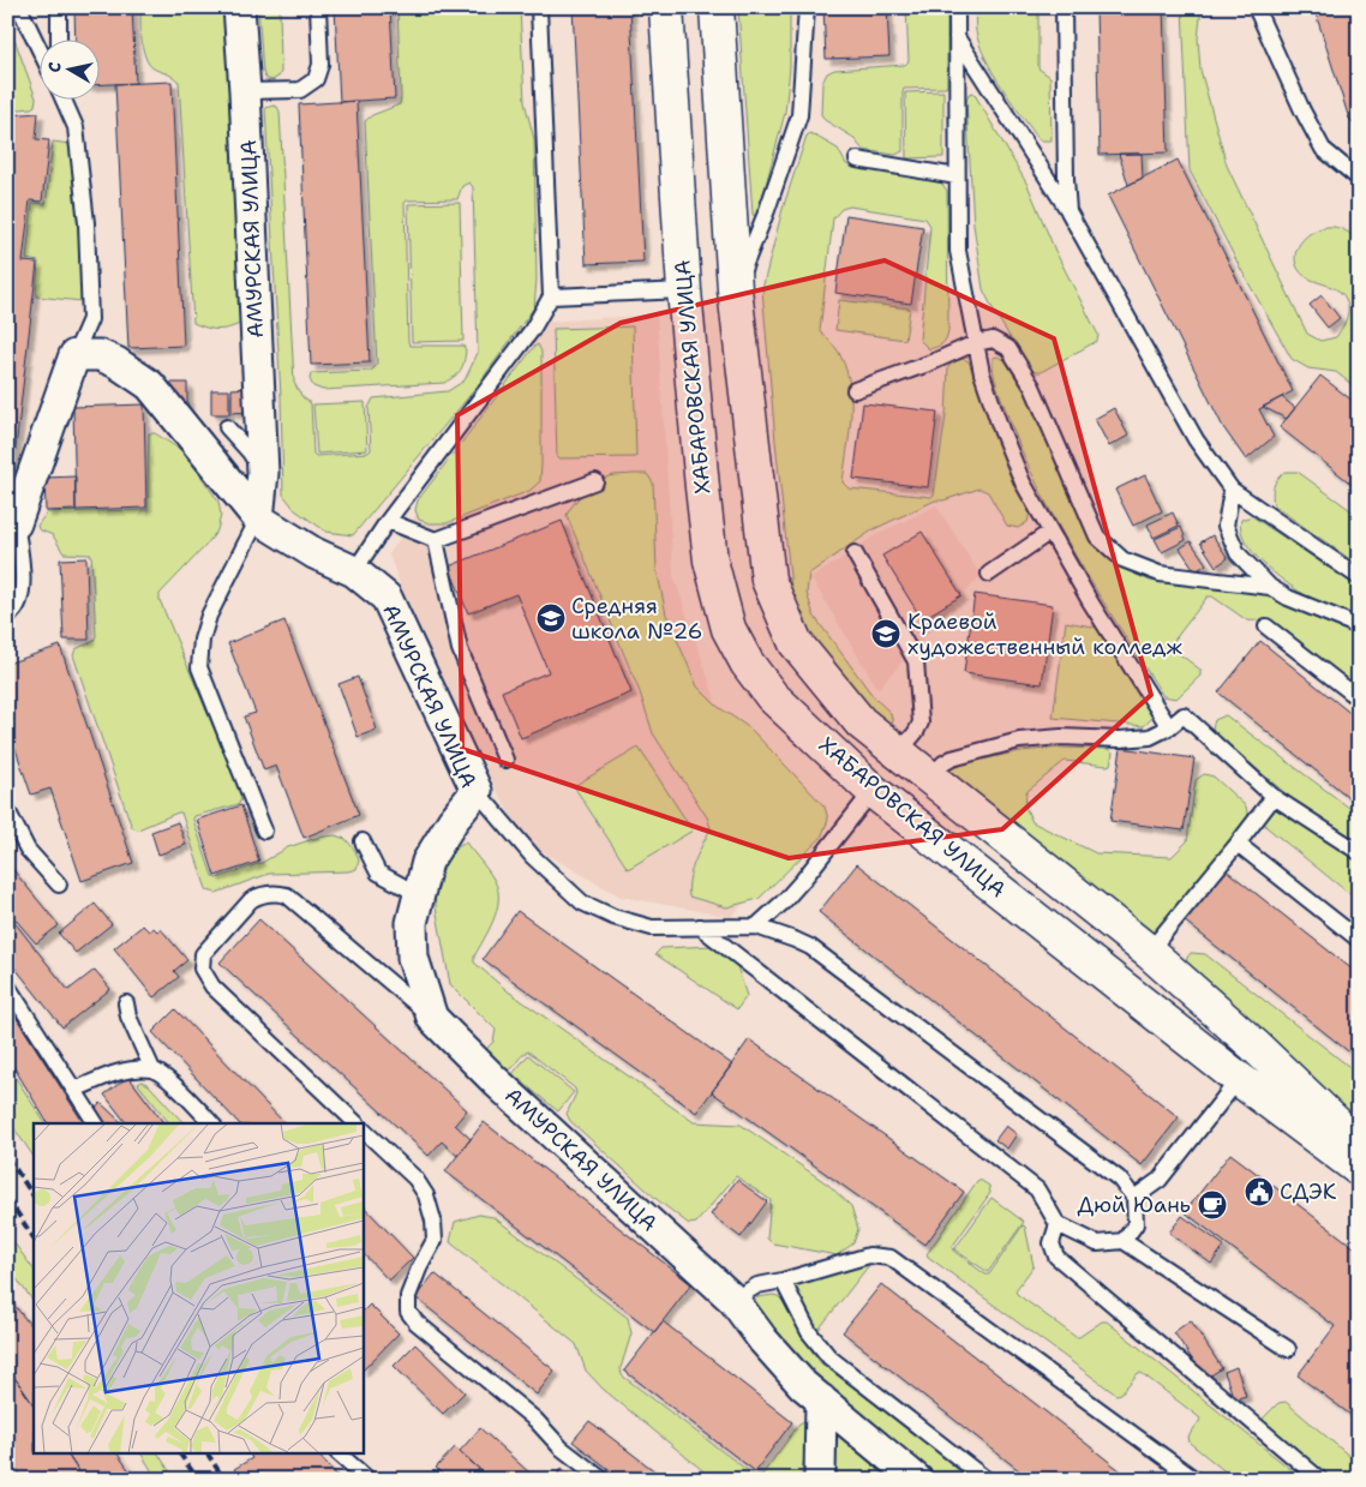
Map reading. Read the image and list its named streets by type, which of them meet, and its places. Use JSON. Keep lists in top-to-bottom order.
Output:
{
  "streets": {
    "main road": ["ХАБАРОВСКАЯ УЛИЦА"],
    "street": ["АМУРСКАЯ УЛИЦА"]
  },
  "places": {
    "school or university": ["Средняя школа №26", "Краевой художественный колледж"],
    "public building": ["СДЭК"],
    "cafe": ["Дюй Юань"]
  },
  "north": "left"
}
